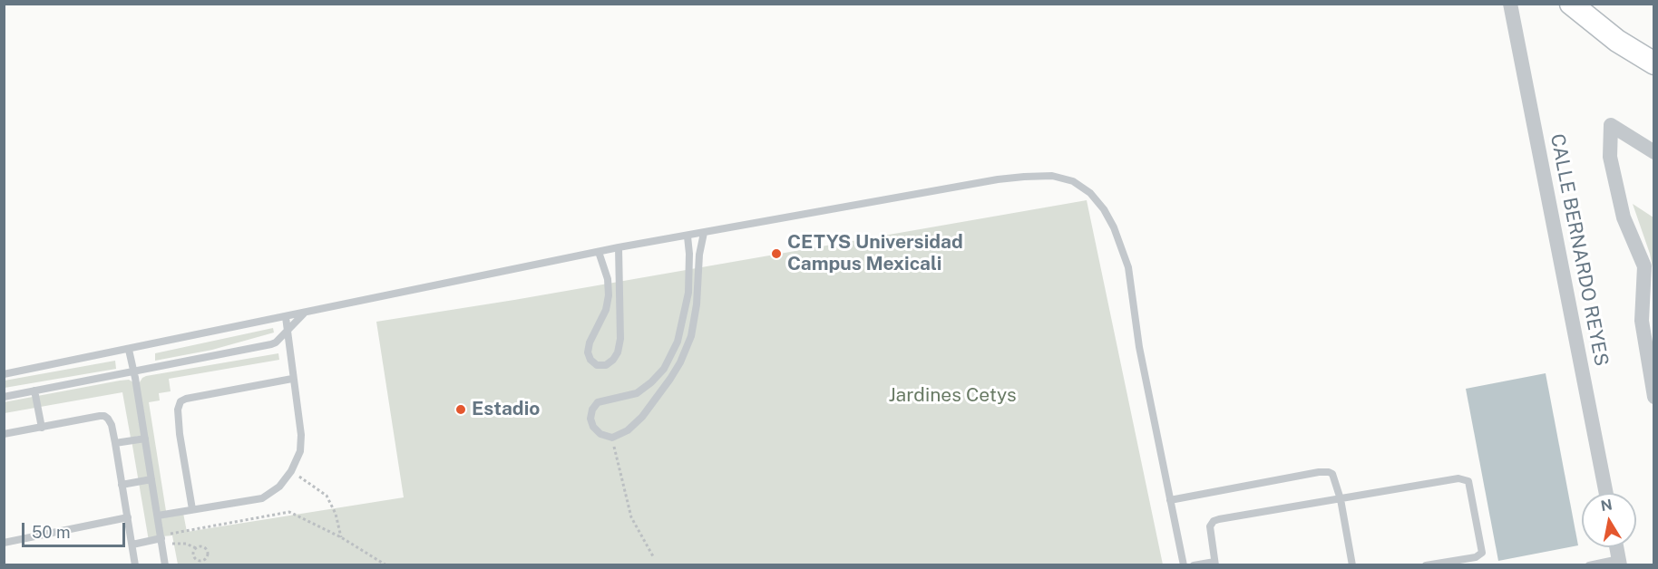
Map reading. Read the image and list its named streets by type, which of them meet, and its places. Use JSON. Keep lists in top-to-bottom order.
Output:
{
  "streets": {
    "street": ["CALLE BERNARDO REYES"]
  },
  "parks": ["Jardines Cetys"],
  "places": ["CETYS Universidad Campus Mexicali", "Estadio"],
  "scale_bar": "50 m",
  "north": "top"
}
